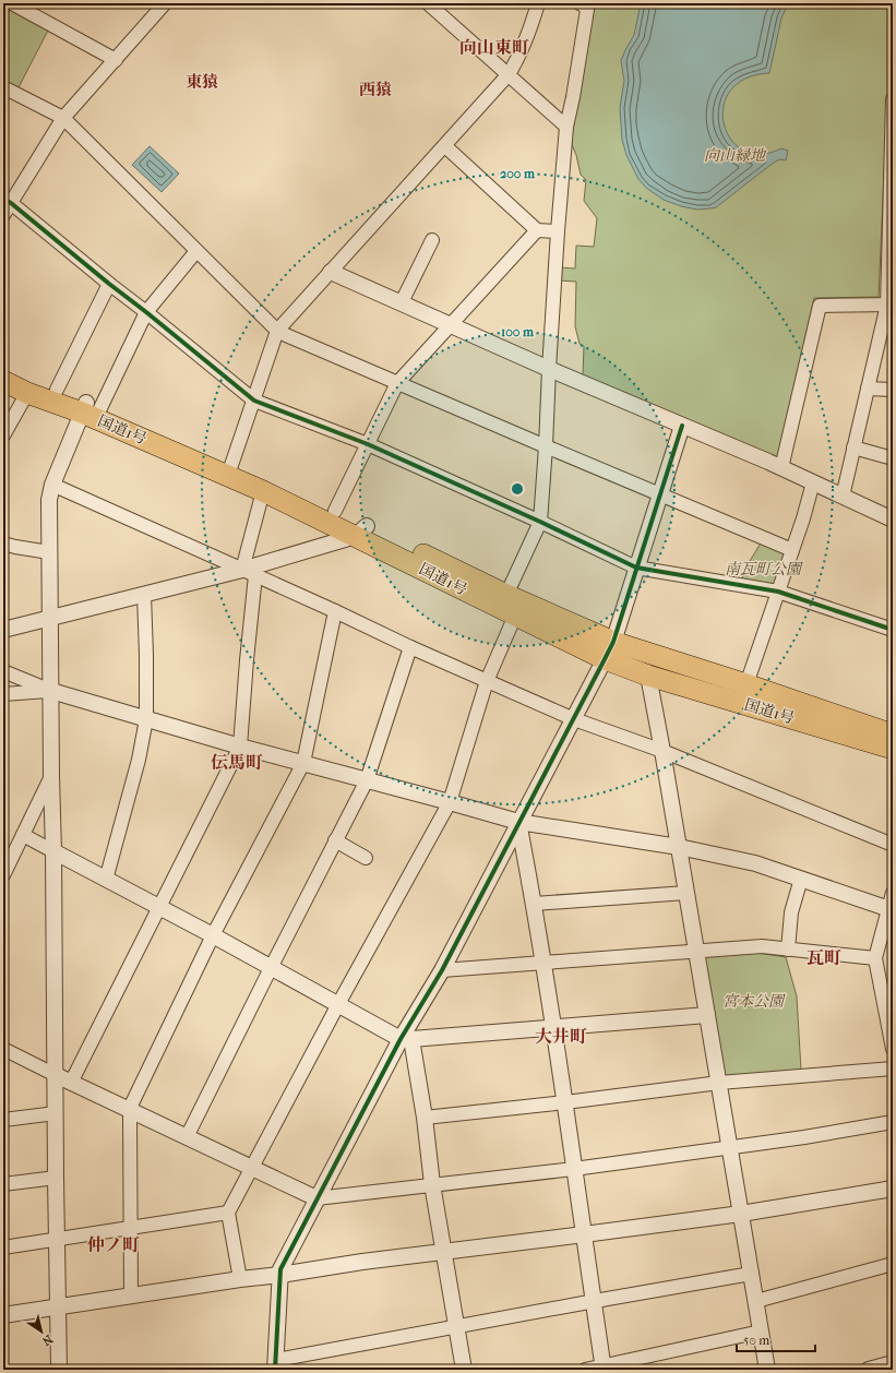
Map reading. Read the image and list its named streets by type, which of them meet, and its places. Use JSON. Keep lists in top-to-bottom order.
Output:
{
  "streets": {
    "highway": ["国道1号"]
  },
  "districts": [
    "向山東町",
    "東猿",
    "西猿",
    "伝馬町",
    "瓦町",
    "大井町",
    "仲ノ町"
  ],
  "parks": ["向山緑地", "南瓦町公園", "宮本公園"],
  "scale_bar": "50 m",
  "north": "bottom right",
  "rings": ["200 m", "100 m"]
}
